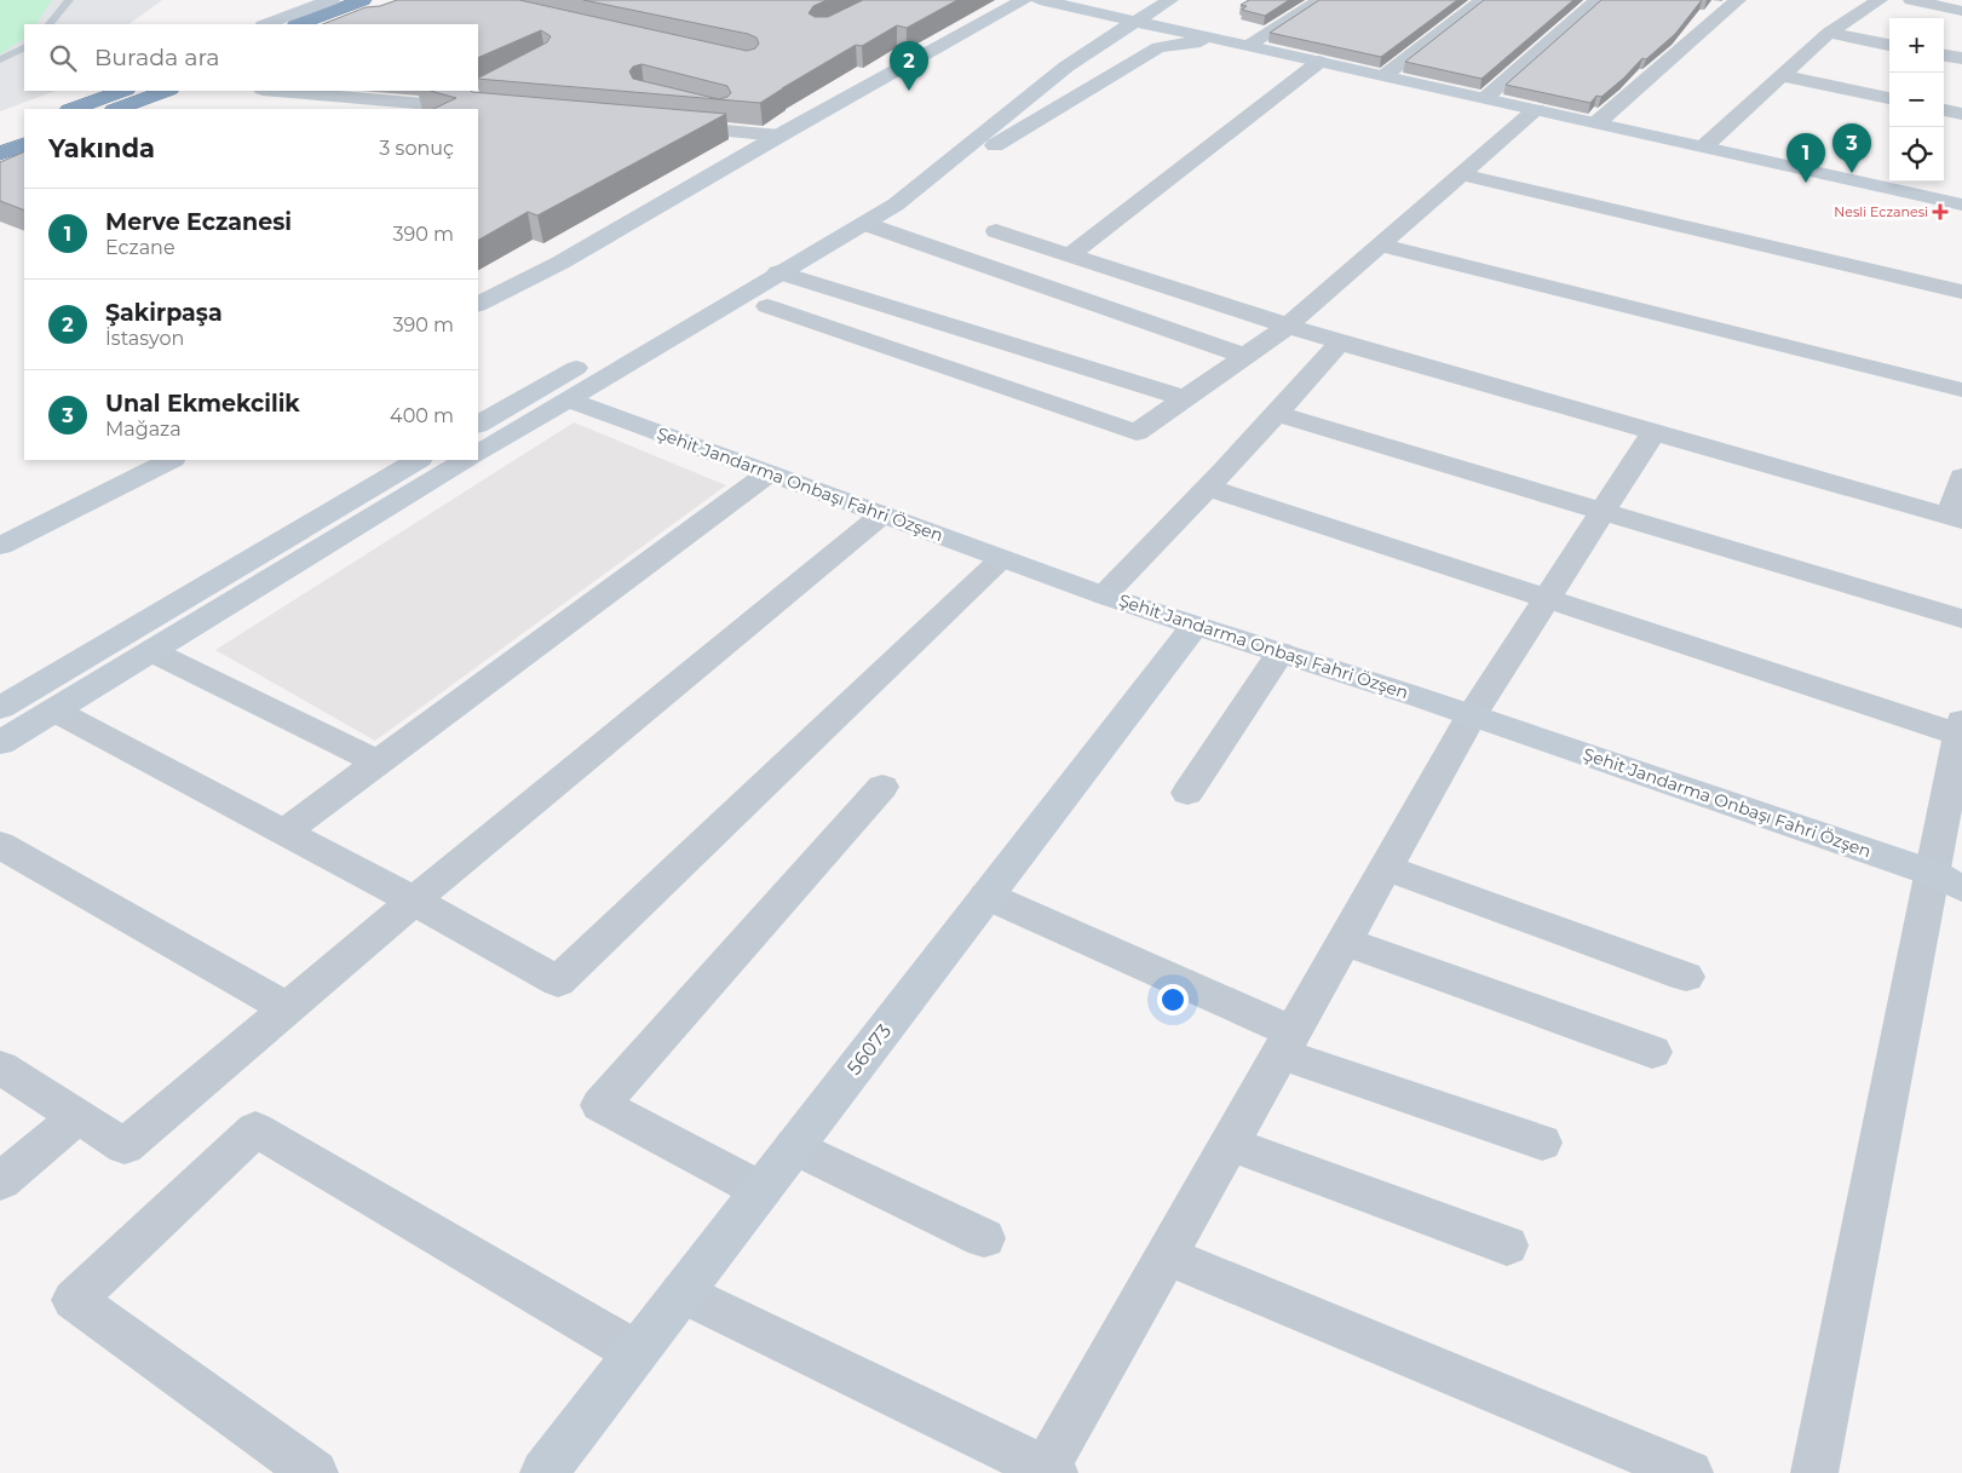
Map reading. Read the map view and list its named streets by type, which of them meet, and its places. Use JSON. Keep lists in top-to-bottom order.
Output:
{
  "streets": {
    "main road": ["Şehit Jandarma Onbaşı Fahri Özşen", "56073"]
  },
  "crossings": [
    ["Şehit Jandarma Onbaşı Fahri Özşen", "56073"]
  ],
  "places": {
    "health": ["Nesli Eczanesi"]
  },
  "page": {
    "map_buttons": ["+", "−"],
    "search": "Burada ara",
    "pins": ["2", "3", "1"],
    "heading": ["Yakında", "3 sonuç"],
    "list": [
      {
        "mark": "1",
        "name": "Merve Eczanesi",
        "note": "Eczane",
        "value": "390 m"
      },
      {
        "mark": "2",
        "name": "Şakirpaşa",
        "note": "İstasyon",
        "value": "390 m"
      },
      {
        "mark": "3",
        "name": "Unal Ekmekcilik",
        "note": "Mağaza",
        "value": "400 m"
      }
    ]
  }
}
